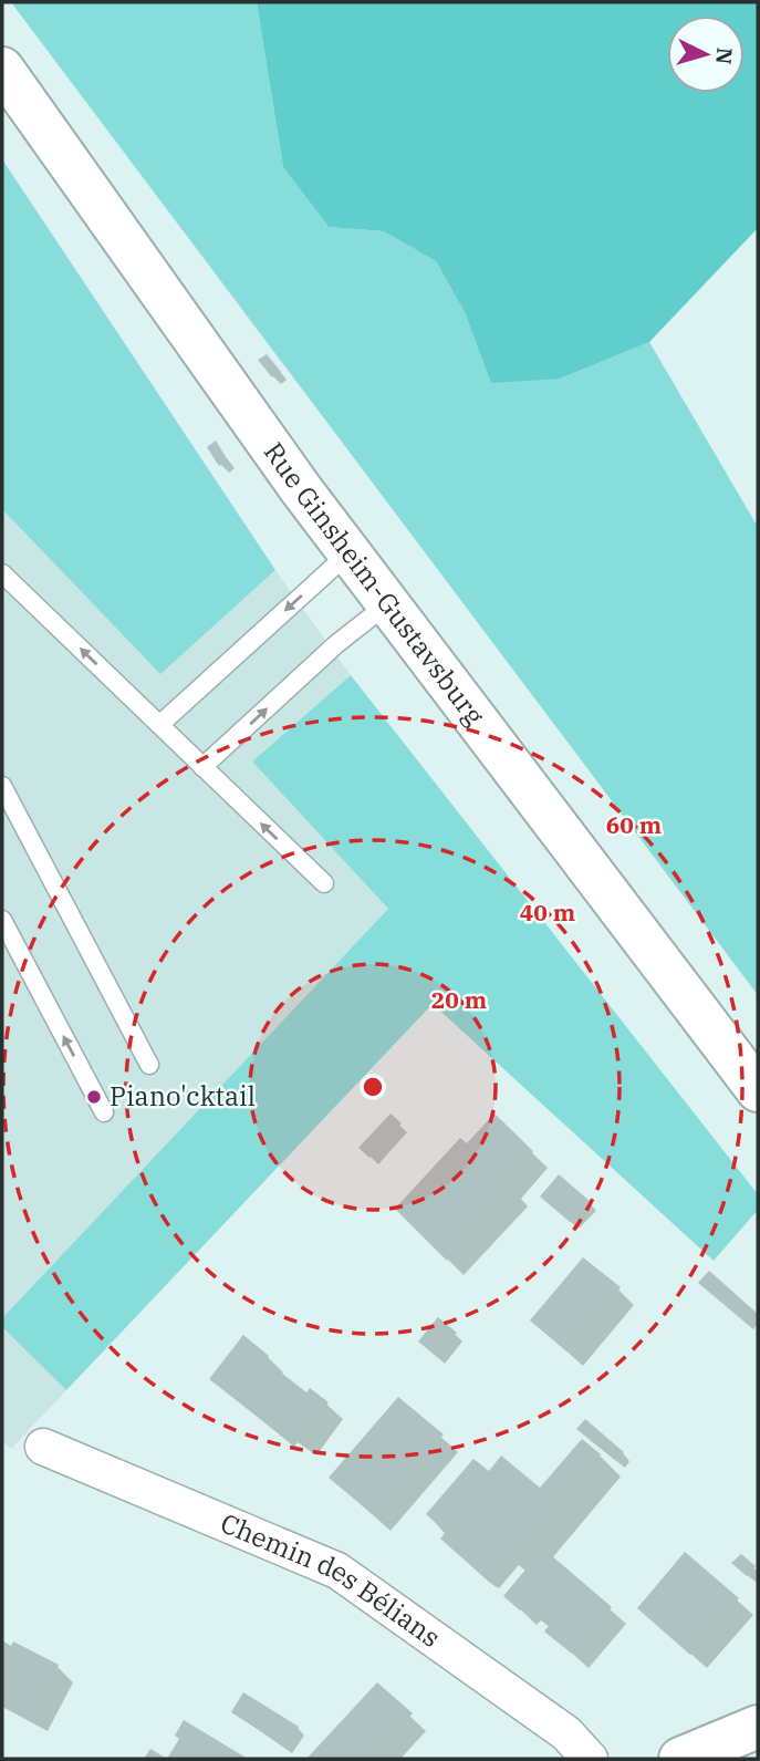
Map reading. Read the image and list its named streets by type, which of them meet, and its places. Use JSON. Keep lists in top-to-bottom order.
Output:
{
  "streets": {
    "street": ["Rue Ginsheim-Gustavsburg", "Chemin des Bélians"]
  },
  "places": ["Piano'cktail"],
  "north": "right",
  "rings": ["60 m", "40 m", "20 m"]
}
